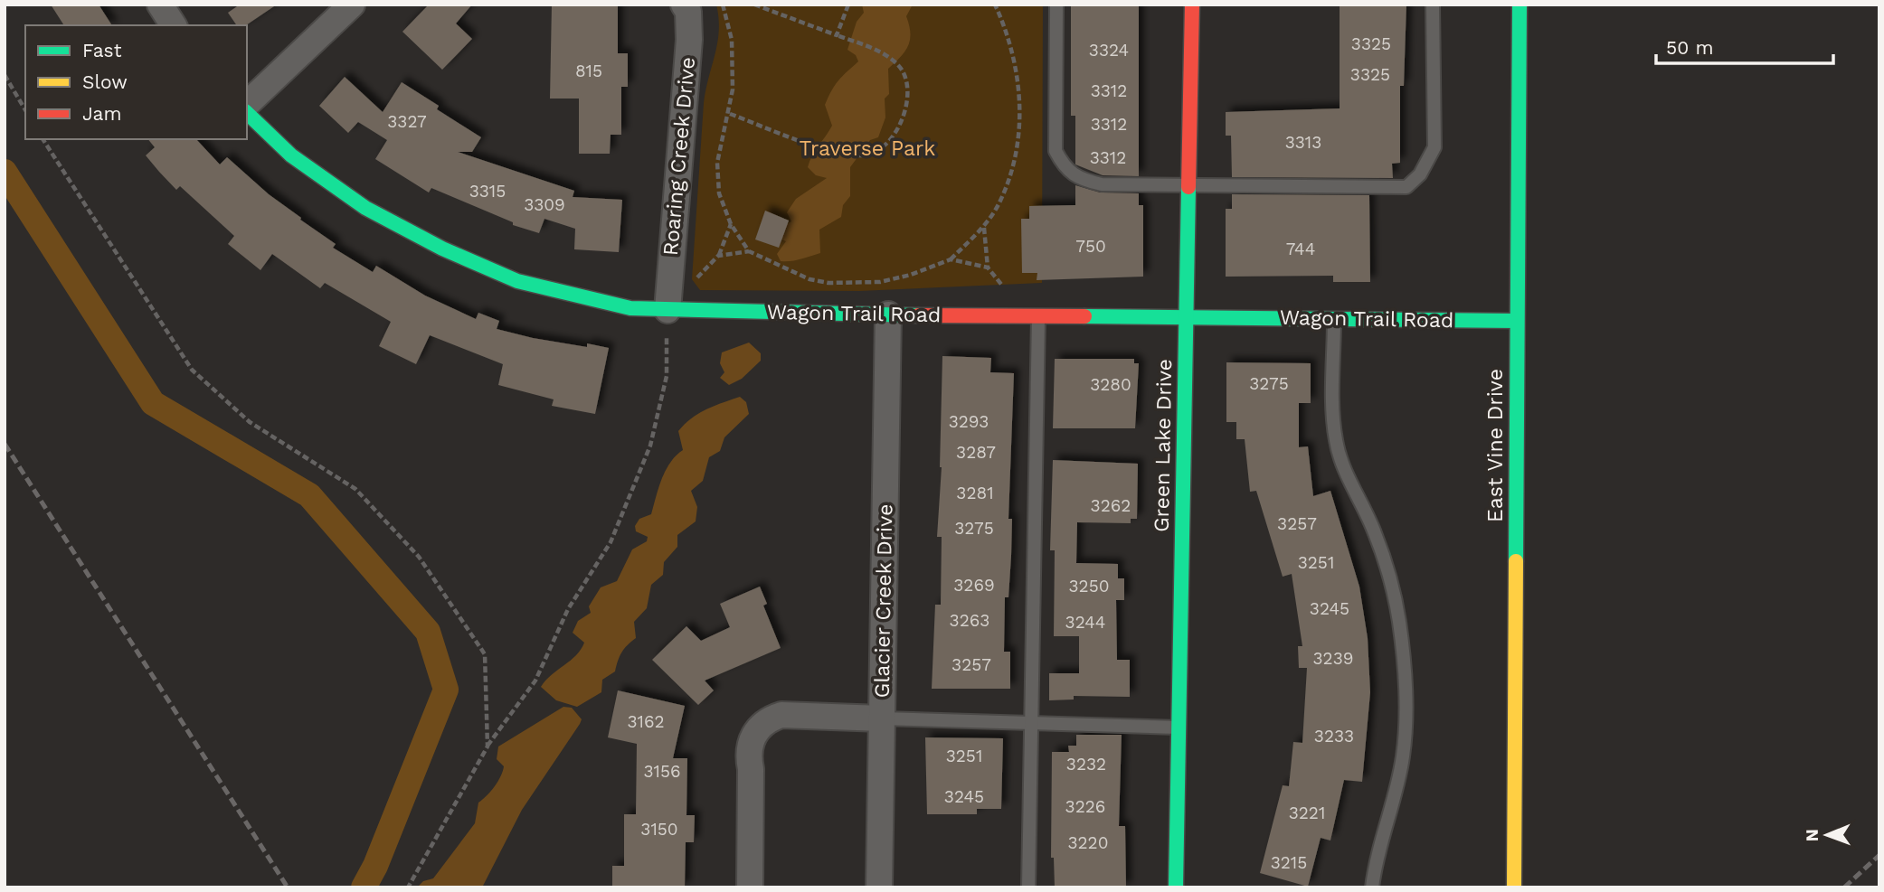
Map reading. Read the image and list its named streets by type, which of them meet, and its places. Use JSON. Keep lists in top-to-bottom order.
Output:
{
  "streets": {
    "street": [
      "Roaring Creek Drive",
      "Wagon Trail Road",
      "Green Lake Drive",
      "East Vine Drive",
      "Glacier Creek Drive"
    ]
  },
  "crossings": [
    ["Roaring Creek Drive", "Wagon Trail Road"],
    ["Wagon Trail Road", "Green Lake Drive"],
    ["Wagon Trail Road", "East Vine Drive"],
    ["Wagon Trail Road", "Glacier Creek Drive"]
  ],
  "parks": ["Traverse Park"],
  "house_numbers": [
    "3325",
    "3324",
    "815",
    "3325",
    "3312",
    "3327",
    "3312",
    "3313",
    "3312",
    "3315",
    "3309",
    "750",
    "744",
    "3275",
    "3280",
    "3293",
    "3287",
    "3281",
    "3262",
    "3257",
    "3275",
    "3251",
    "3269",
    "3250",
    "3245",
    "3263",
    "3244",
    "3239",
    "3257",
    "3162",
    "3233",
    "3251",
    "3232",
    "3156",
    "3245",
    "3226",
    "3221",
    "3150",
    "3220",
    "3215"
  ],
  "legend": ["Fast", "Slow", "Jam"],
  "scale_bar": "50 m",
  "north": "left"
}
